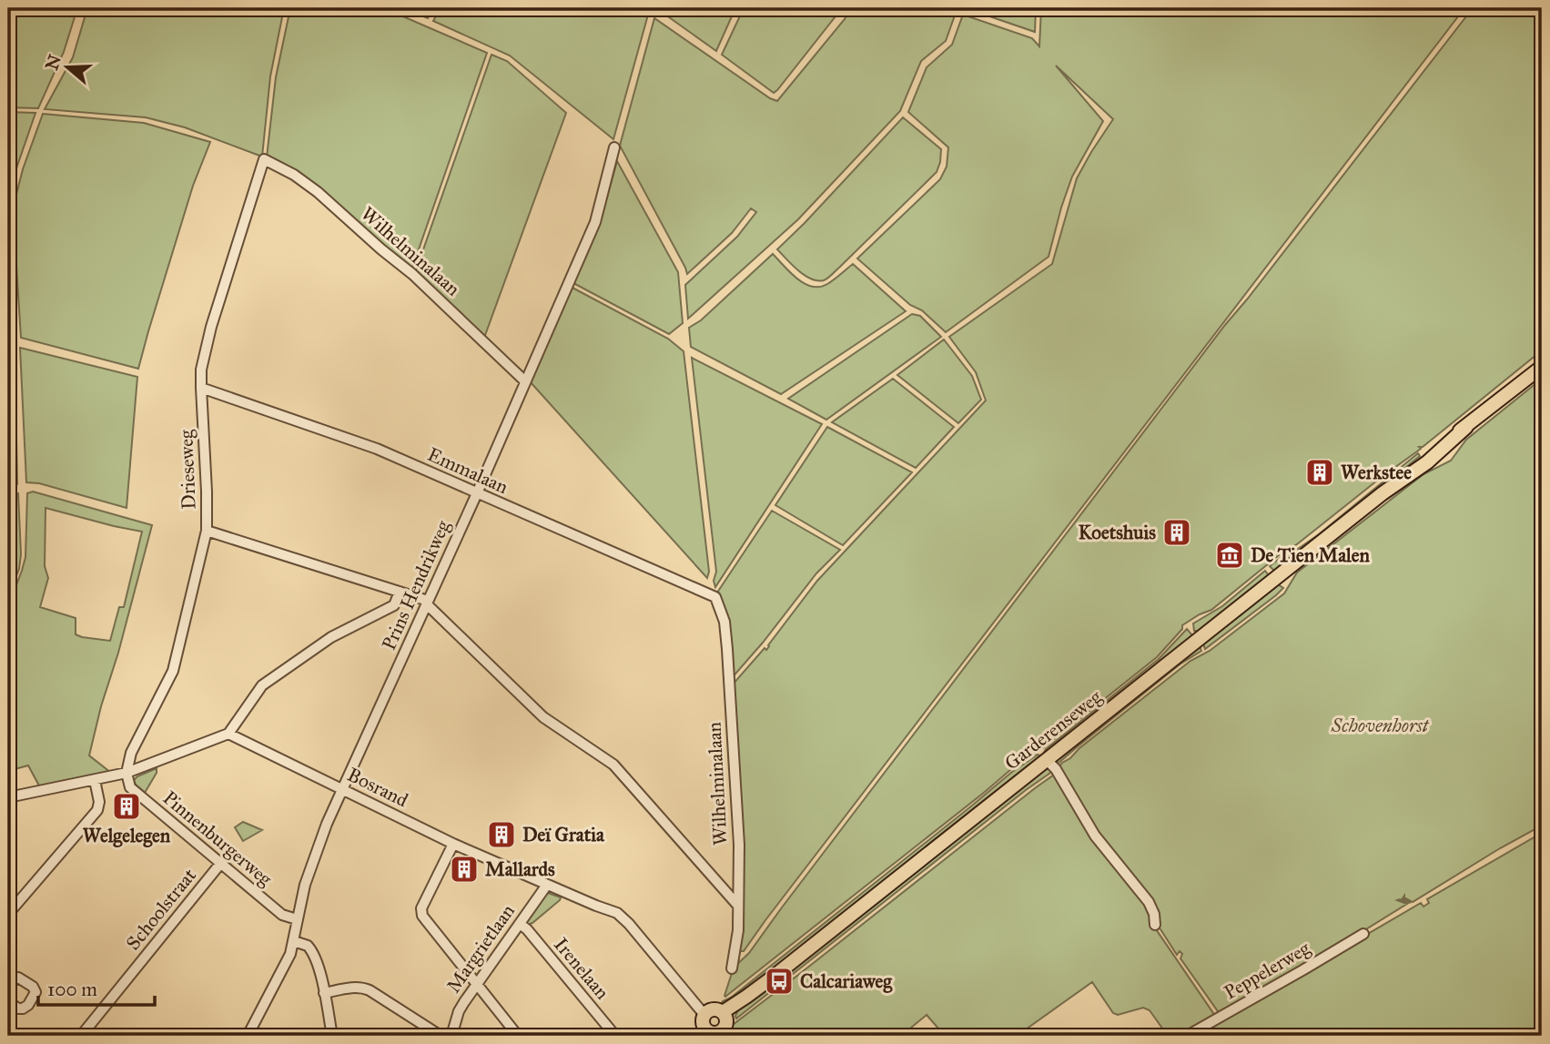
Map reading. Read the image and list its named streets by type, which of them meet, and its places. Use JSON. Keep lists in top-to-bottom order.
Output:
{
  "streets": {
    "main road": ["Garderenseweg"],
    "street": [
      "Wilhelminalaan",
      "Drieseweg",
      "Emmalaan",
      "Prins Hendrikweg",
      "Bosrand",
      "Pinnenburgerweg",
      "Schoolstraat",
      "Margrietlaan",
      "Irenelaan",
      "Peppelerweg"
    ]
  },
  "crossings": [
    ["Wilhelminalaan", "Drieseweg"],
    ["Wilhelminalaan", "Emmalaan"],
    ["Wilhelminalaan", "Prins Hendrikweg"],
    ["Drieseweg", "Emmalaan"],
    ["Drieseweg", "Pinnenburgerweg"],
    ["Emmalaan", "Prins Hendrikweg"],
    ["Prins Hendrikweg", "Bosrand"],
    ["Prins Hendrikweg", "Pinnenburgerweg"],
    ["Bosrand", "Margrietlaan"],
    ["Pinnenburgerweg", "Schoolstraat"],
    ["Margrietlaan", "Irenelaan"]
  ],
  "parks": ["Schovenhorst"],
  "places": {
    "building": [
      "Werkstee",
      "Koetshuis",
      "Welgelegen",
      "Deï Gratia",
      "Mallards"
    ],
    "museum": ["De Tien Malen"],
    "bus stop": ["Calcariaweg"]
  },
  "scale_bar": "100 m",
  "north": "left"
}
